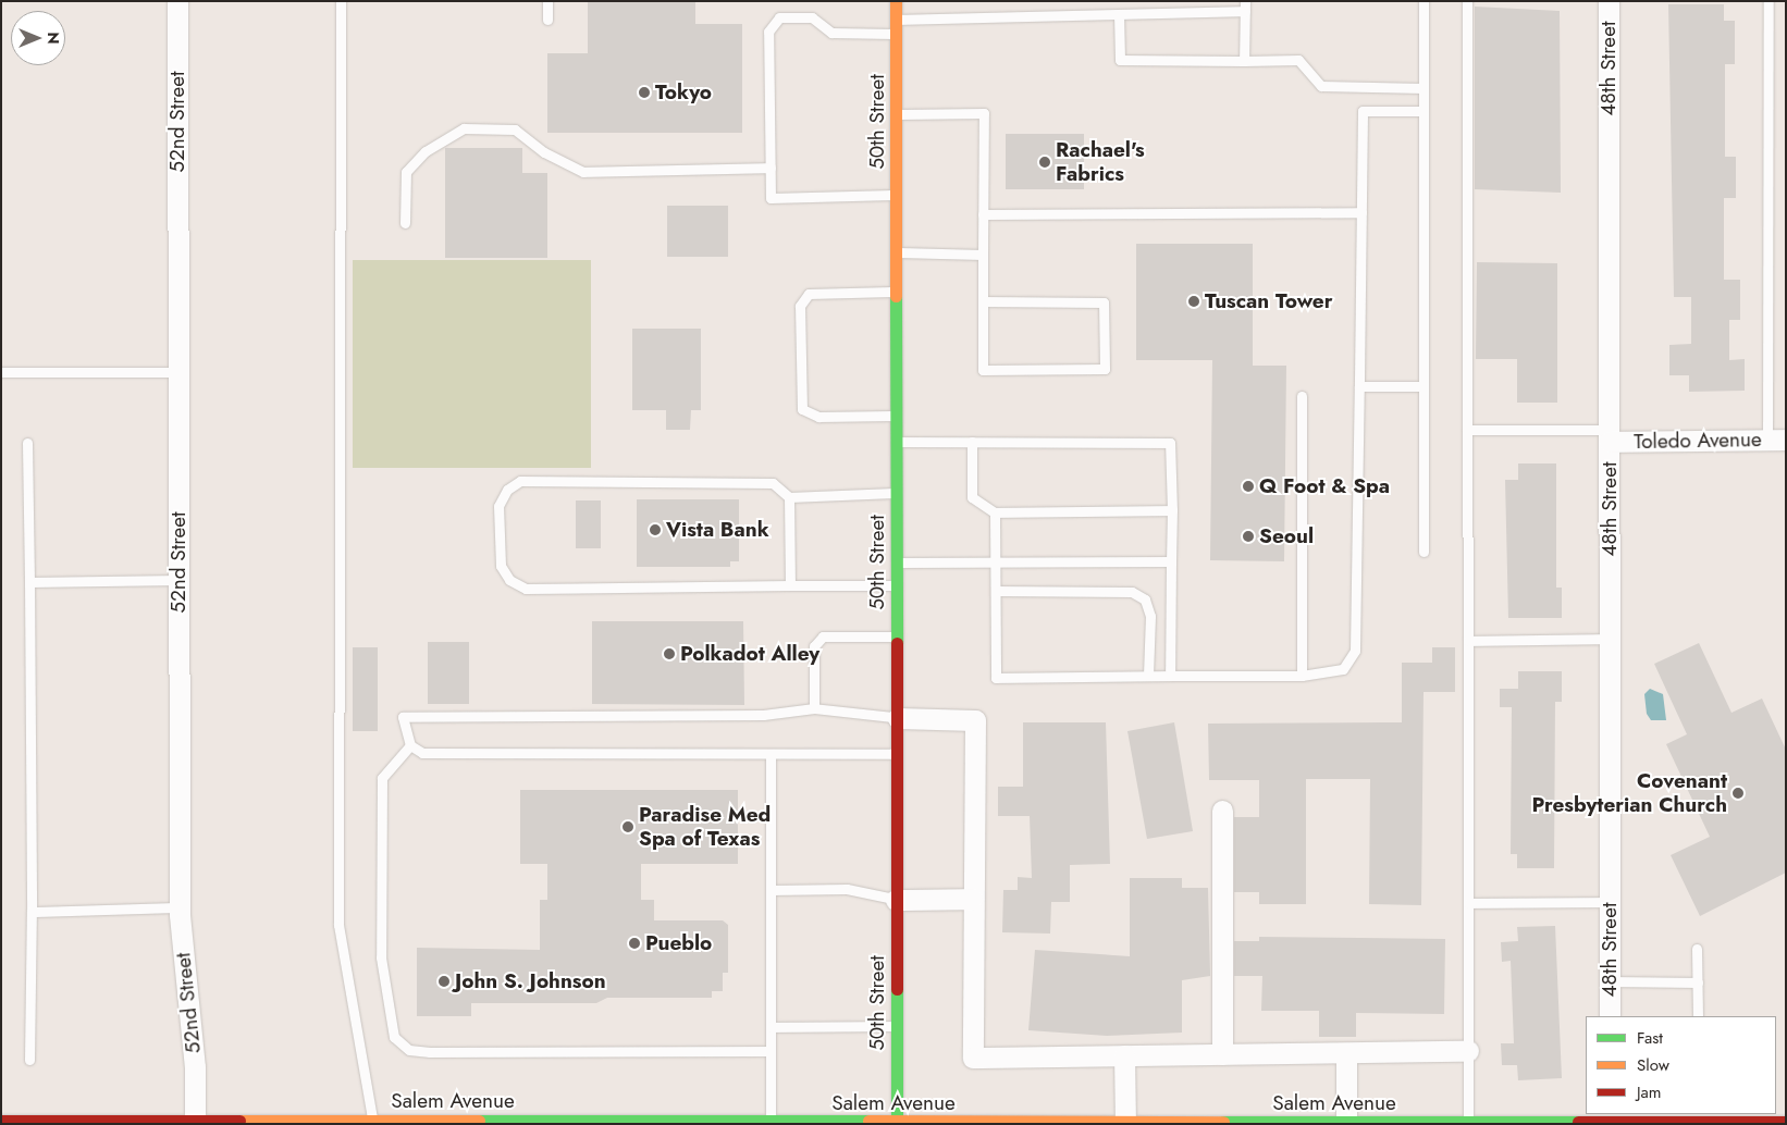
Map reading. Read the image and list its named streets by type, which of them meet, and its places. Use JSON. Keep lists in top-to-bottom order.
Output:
{
  "streets": {
    "street": [
      "48th Street",
      "52nd Street",
      "50th Street",
      "Toledo Avenue",
      "Salem Avenue"
    ]
  },
  "crossings": [
    ["48th Street", "Toledo Avenue"],
    ["52nd Street", "Salem Avenue"],
    ["50th Street", "Salem Avenue"]
  ],
  "places": [
    "Tokyo",
    "Rachael's Fabrics",
    "Tuscan Tower",
    "Q Foot & Spa",
    "Vista Bank",
    "Seoul",
    "Polkadot Alley",
    "Covenant Presbyterian Church",
    "Paradise Med Spa of Texas",
    "Pueblo",
    "John S. Johnson"
  ],
  "legend": ["Fast", "Slow", "Jam"],
  "north": "right"
}
